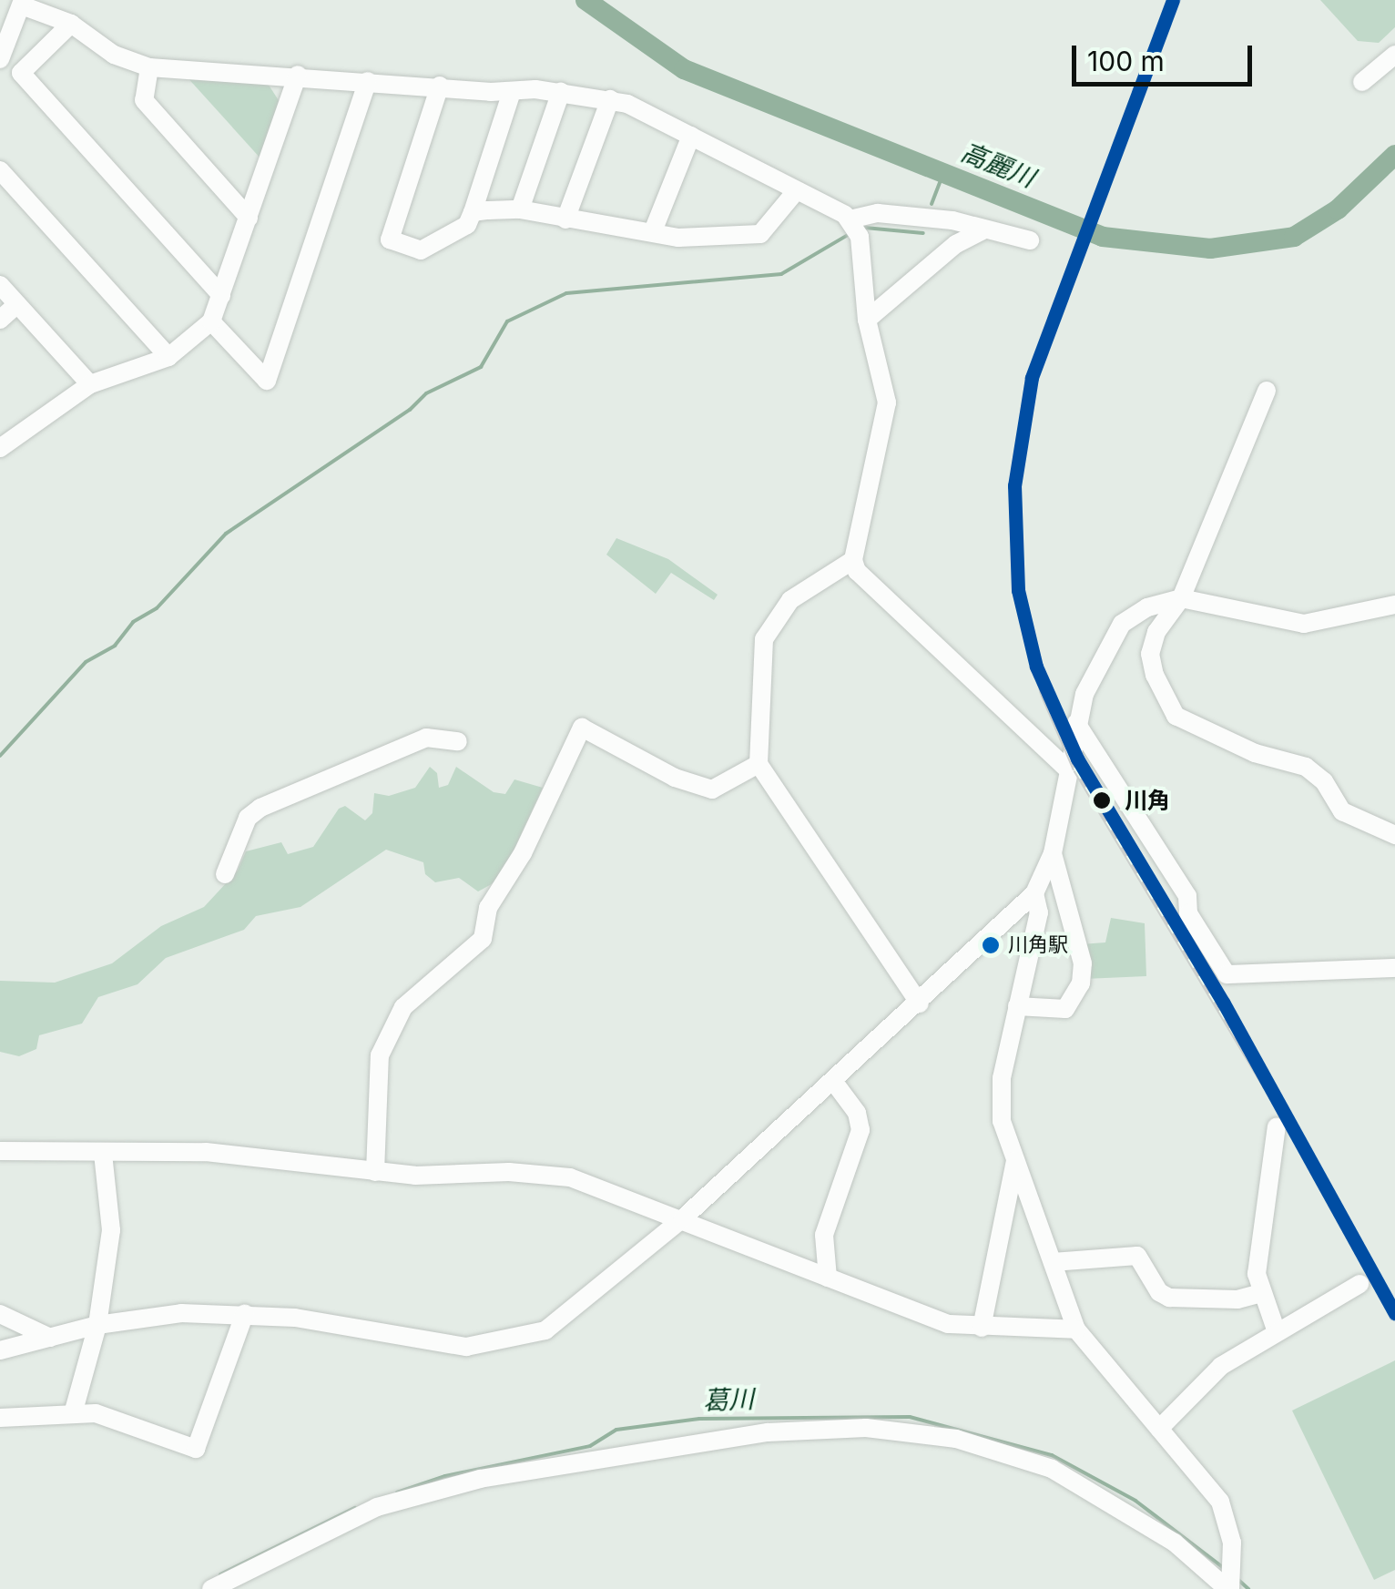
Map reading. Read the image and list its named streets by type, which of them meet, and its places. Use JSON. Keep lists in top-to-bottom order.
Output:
{
  "water": ["高麗川", "葛川"],
  "places": ["川角", "川角駅"],
  "scale_bar": "100 m"
}
